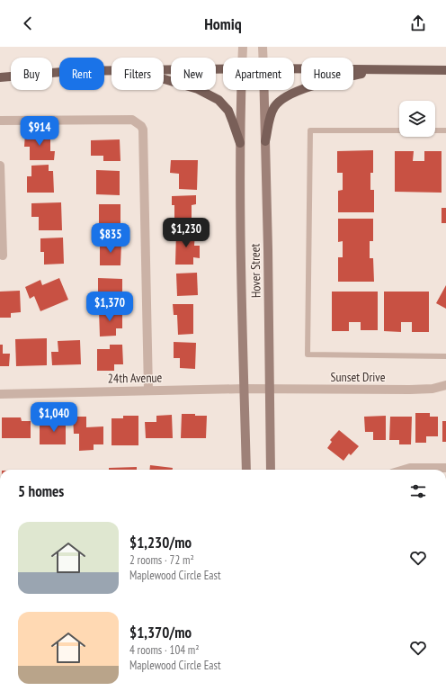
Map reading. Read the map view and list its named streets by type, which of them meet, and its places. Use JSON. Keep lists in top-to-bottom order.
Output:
{
  "streets": {
    "main road": ["Hover Street"],
    "street": ["Sunset Drive", "24th Avenue"]
  },
  "crossings": [
    ["Hover Street", "Sunset Drive"],
    ["Hover Street", "24th Avenue"],
    ["Sunset Drive", "24th Avenue"]
  ],
  "page": {
    "header": "Homiq",
    "chip": [
      "Buy",
      "Rent",
      "Filters",
      "New",
      "Apartment",
      "House"
    ],
    "price": [
      "$914",
      "$1,230",
      "$835",
      "$1,370",
      "$1,040"
    ],
    "heading": "5 homes",
    "list": [
      {
        "name": "$1,230/mo",
        "note": "2 rooms · 72 m² · Maplewood Circle East"
      },
      {
        "name": "$1,370/mo",
        "note": "4 rooms · 104 m² · Maplewood Circle East"
      }
    ]
  }
}
